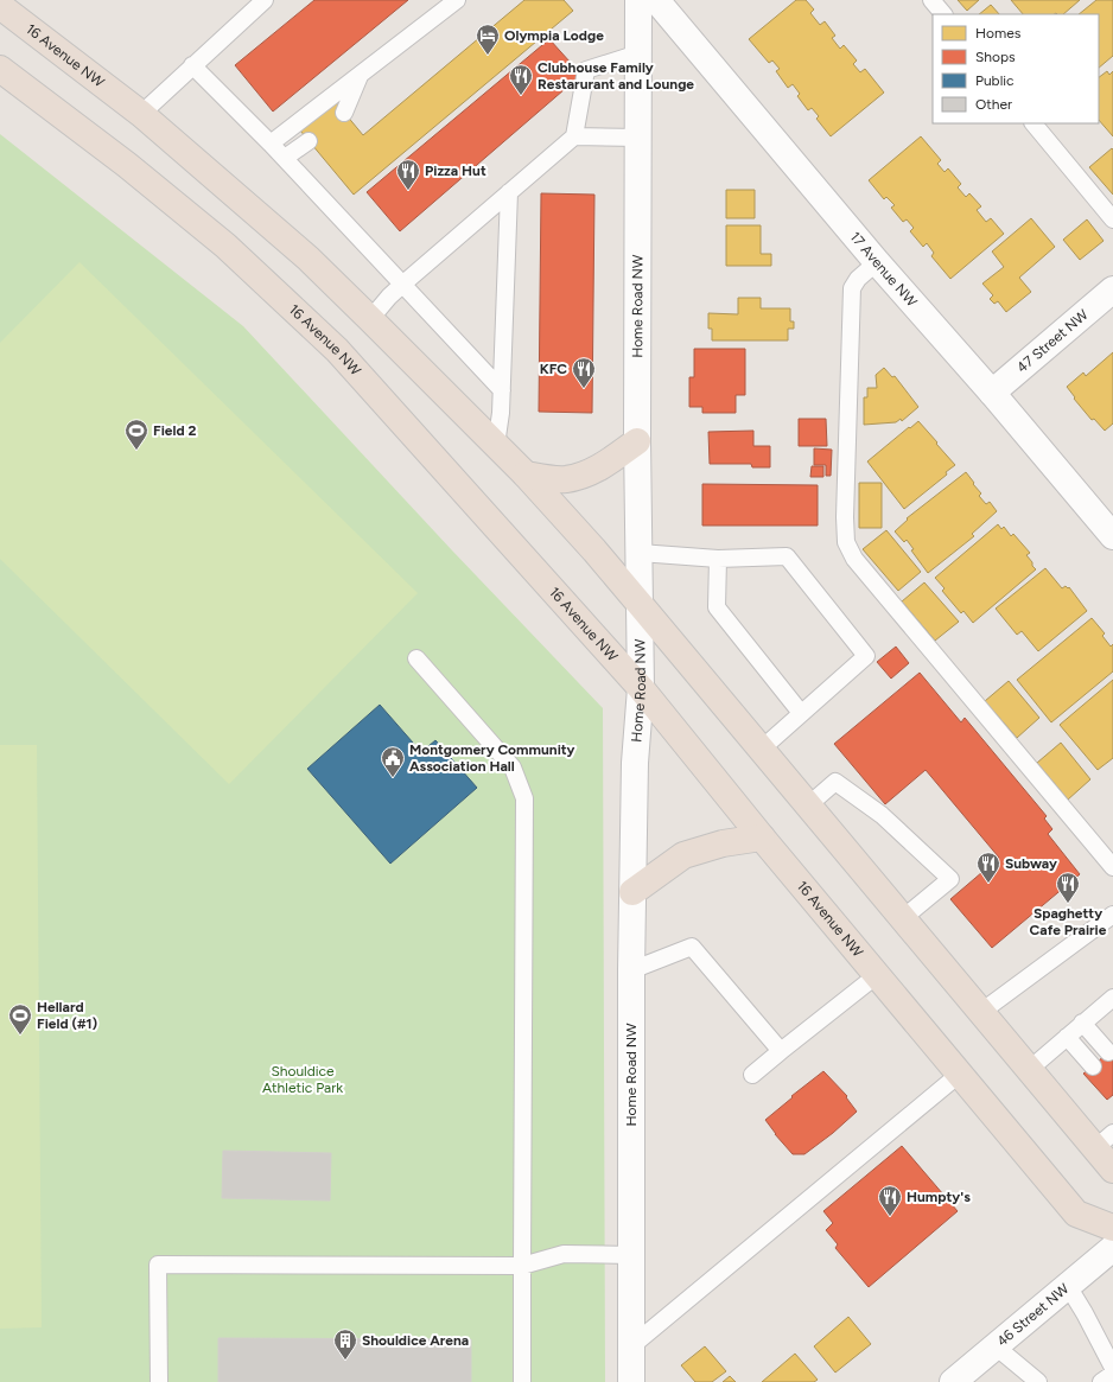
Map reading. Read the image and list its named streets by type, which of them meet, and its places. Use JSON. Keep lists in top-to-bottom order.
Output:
{
  "streets": {
    "highway": ["16 Avenue NW"],
    "street": [
      "17 Avenue NW",
      "Home Road NW",
      "47 Street NW",
      "46 Street NW"
    ]
  },
  "crossings": [
    ["16 Avenue NW", "Home Road NW"],
    ["17 Avenue NW", "47 Street NW"]
  ],
  "parks": ["Shouldice Athletic Park"],
  "places": {
    "hotel": ["Olympia Lodge"],
    "restaurant": [
      "Clubhouse Family Restarurant and Lounge",
      "Pizza Hut",
      "KFC",
      "Subway",
      "Spaghetty Cafe Prairie",
      "Humpty's"
    ],
    "sports": ["Field 2", "Hellard Field (#1)"],
    "public building": ["Montgomery Community Association Hall"],
    "building": ["Shouldice Arena"]
  },
  "legend": [
    "Homes",
    "Shops",
    "Public",
    "Other"
  ]
}
